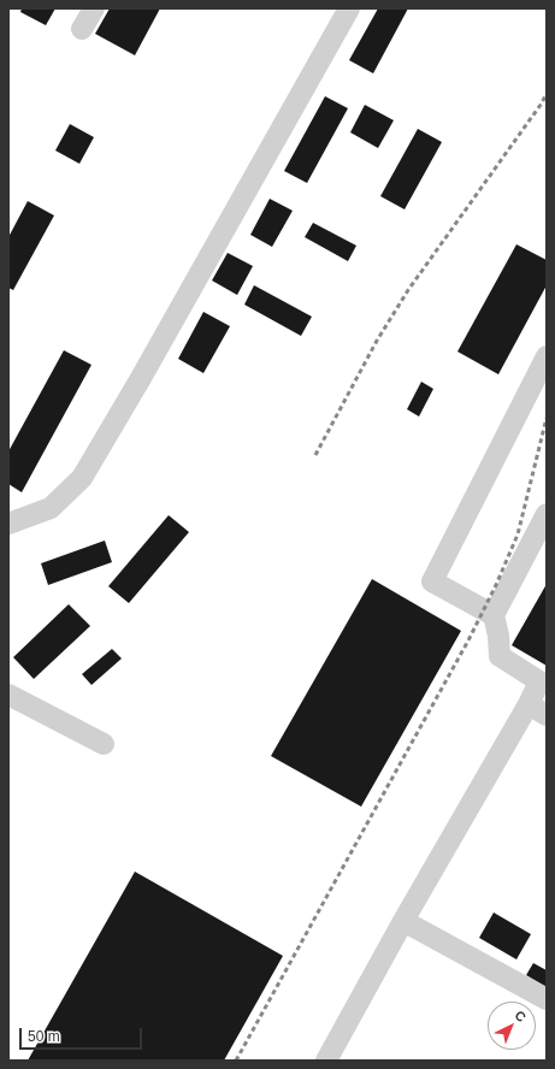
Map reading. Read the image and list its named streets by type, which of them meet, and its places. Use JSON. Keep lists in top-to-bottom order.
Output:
{
  "scale_bar": "50 m",
  "north": "top right"
}
